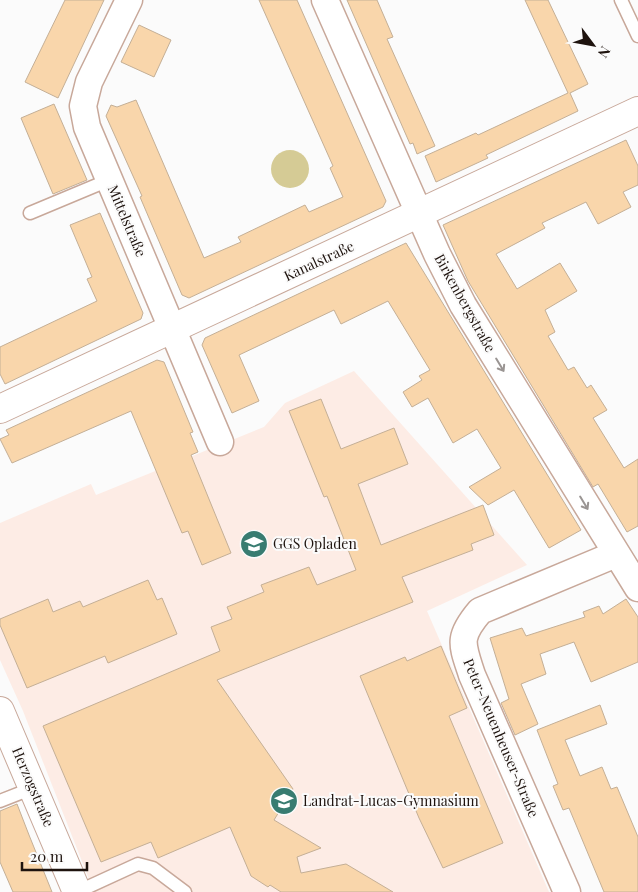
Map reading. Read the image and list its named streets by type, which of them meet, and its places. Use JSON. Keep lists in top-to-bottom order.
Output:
{
  "streets": {
    "street": [
      "Mittelstraße",
      "Kanalstraße",
      "Birkenbergstraße",
      "Peter-Neuenheuser-Straße",
      "Herzogstraße"
    ]
  },
  "crossings": [
    ["Mittelstraße", "Kanalstraße"],
    ["Kanalstraße", "Birkenbergstraße"],
    ["Birkenbergstraße", "Peter-Neuenheuser-Straße"]
  ],
  "one_way": ["Birkenbergstraße"],
  "places": {
    "school or university": ["GGS Opladen", "Landrat-Lucas-Gymnasium"]
  },
  "scale_bar": "20 m",
  "north": "bottom right"
}
